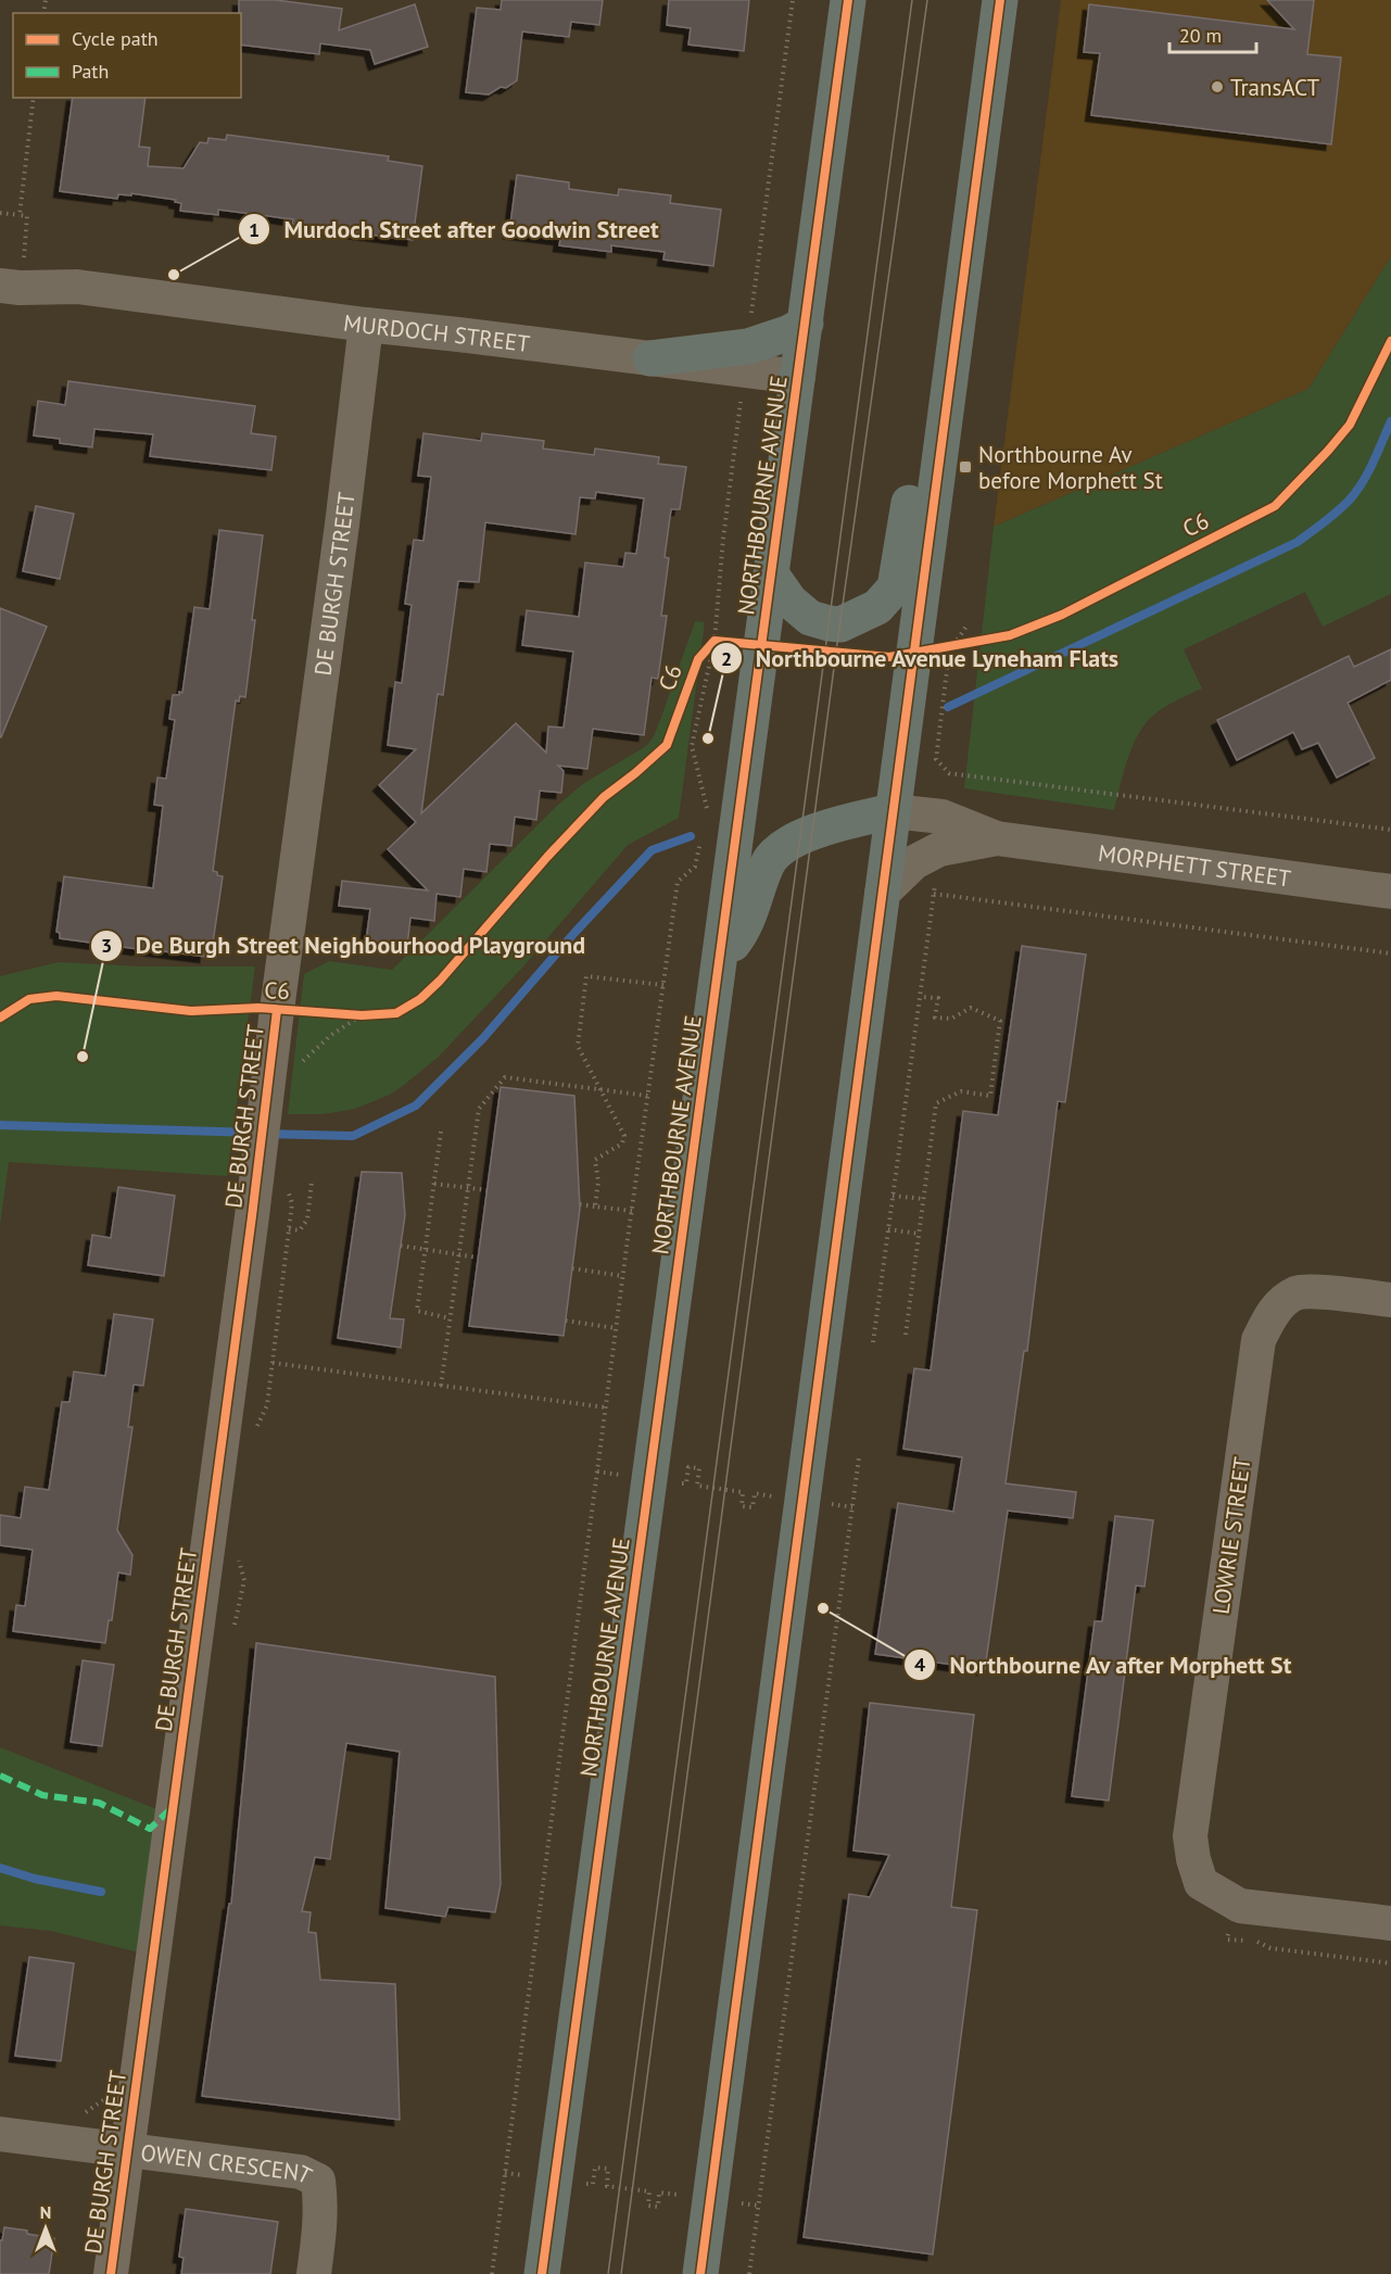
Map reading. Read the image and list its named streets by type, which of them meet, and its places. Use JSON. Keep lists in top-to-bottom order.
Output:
{
  "streets": {
    "highway": ["NORTHBOURNE AVENUE"],
    "street": [
      "MURDOCH STREET",
      "DE BURGH STREET",
      "MORPHETT STREET",
      "LOWRIE STREET",
      "OWEN CRESCENT"
    ],
    "cycle path": ["C6"]
  },
  "crossings": [
    ["MURDOCH STREET", "NORTHBOURNE AVENUE"],
    ["MURDOCH STREET", "DE BURGH STREET"],
    ["DE BURGH STREET", "OWEN CRESCENT"]
  ],
  "places": {
    "other": [
      "TransACT",
      "Murdoch Street after Goodwin Street",
      "Northbourne Avenue Lyneham Flats",
      "De Burgh Street Neighbourhood Playground",
      "Northbourne Av after Morphett St"
    ],
    "transit": ["Northbourne Av before Morphett St"]
  },
  "legend": ["Cycle path", "Path"],
  "scale_bar": "20 m",
  "north": "top"
}
